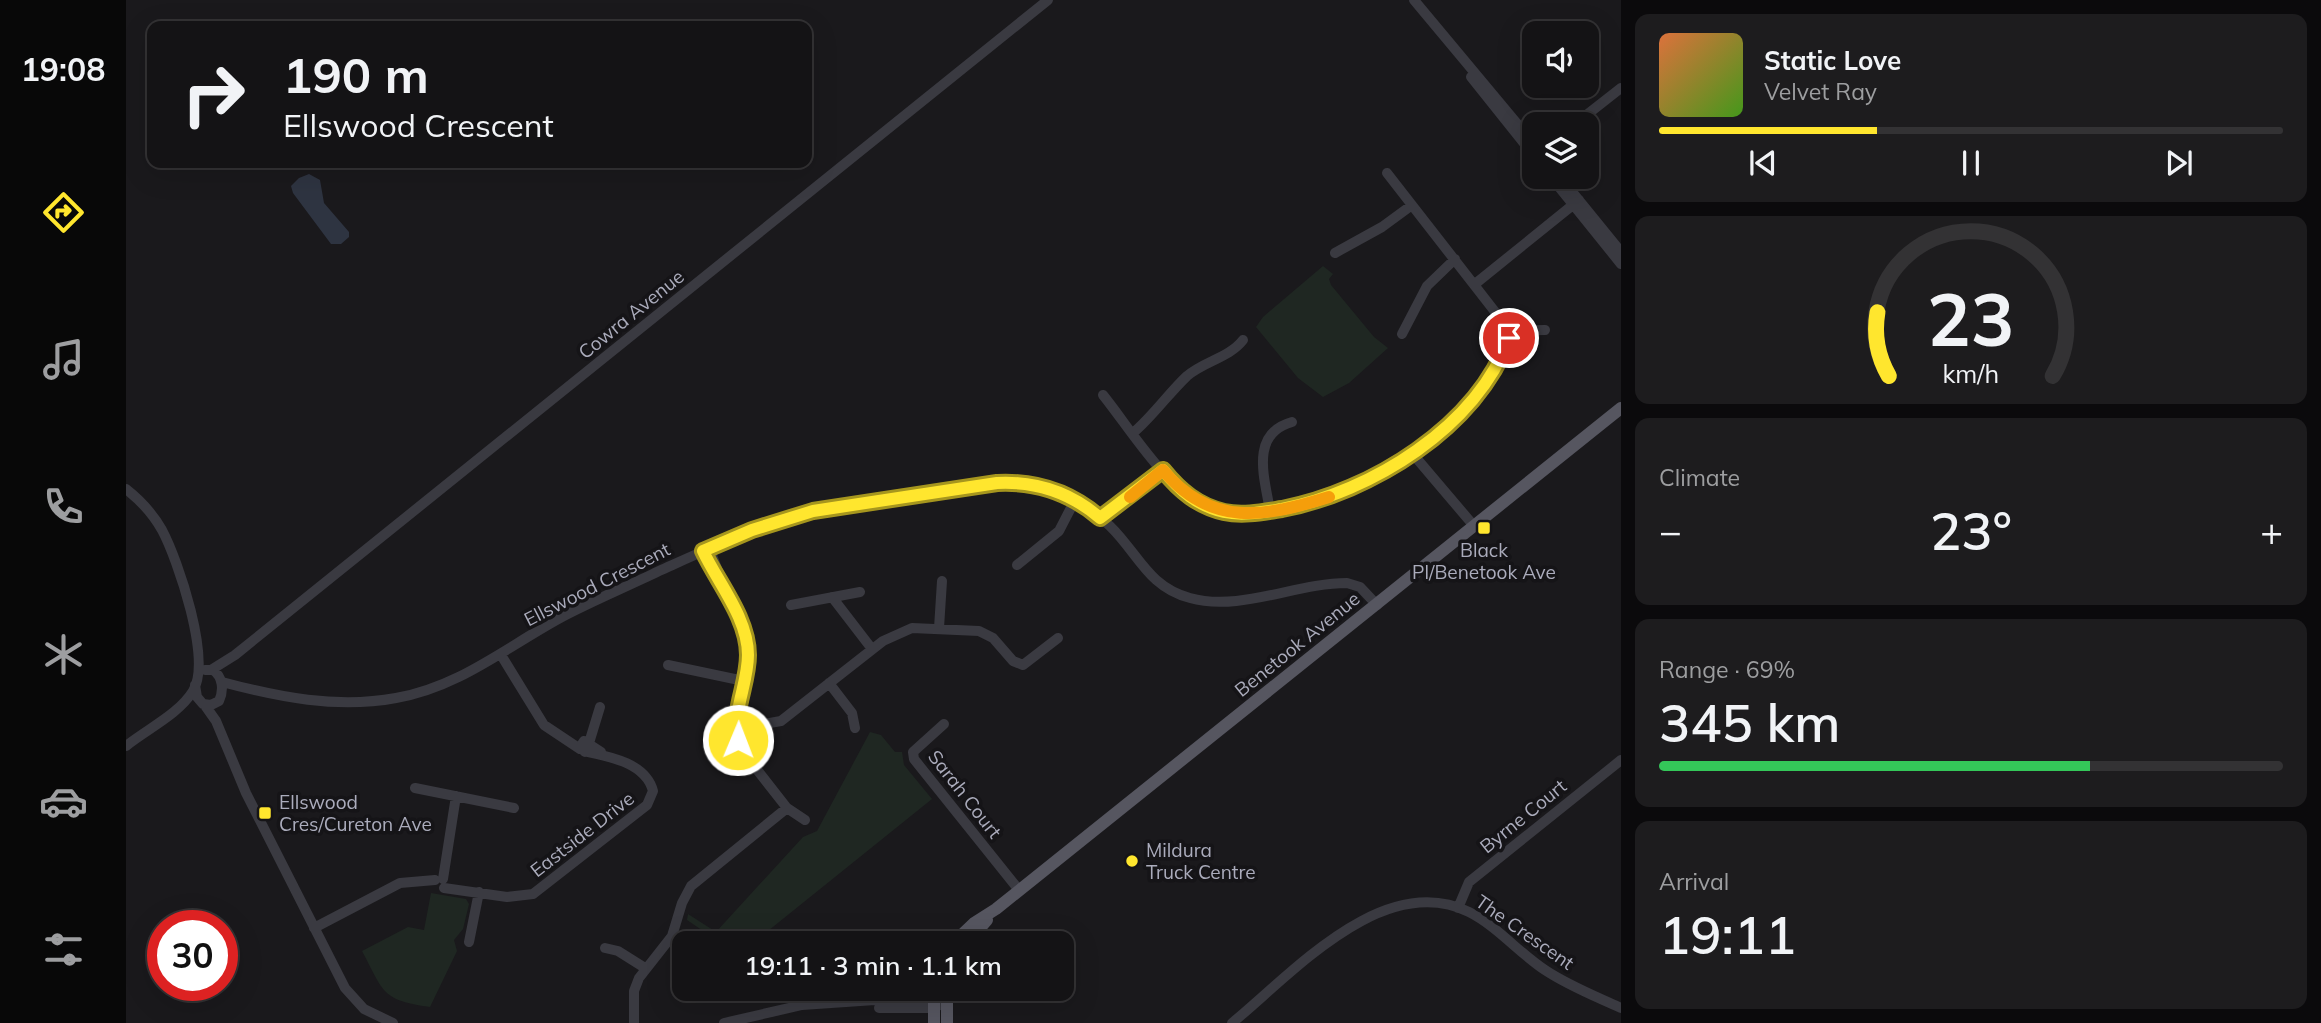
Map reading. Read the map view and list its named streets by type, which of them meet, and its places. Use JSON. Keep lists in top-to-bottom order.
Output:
{
  "streets": {
    "main road": ["Benetook Avenue"],
    "street": [
      "Cowra Avenue",
      "Ellswood Crescent",
      "Sarah Court",
      "Byrne Court",
      "Eastside Drive",
      "The Crescent"
    ]
  },
  "crossings": [
    ["Ellswood Crescent", "Benetook Avenue"],
    ["Ellswood Crescent", "Eastside Drive"],
    ["Benetook Avenue", "Sarah Court"],
    ["Byrne Court", "The Crescent"]
  ],
  "places": {
    "transit": ["Black Pl/Benetook Ave", "Ellswood Cres/Cureton Ave"],
    "other": ["Mildura Truck Centre"]
  },
  "page": {
    "tabs": "19:08",
    "turn": ["190 m", "Ellswood Crescent"],
    "song": ["Static Love", "Velvet Ray"],
    "tile": [
      "Climate",
      ["Range · 69%", "345 km"],
      ["Arrival", "19:11"]
    ],
    "heat": ["−", "23°", "+"],
    "limit": "30",
    "trip": "19:11 · 3 min · 1.1 km",
    "gauge": ["23", "km/h"]
  }
}
